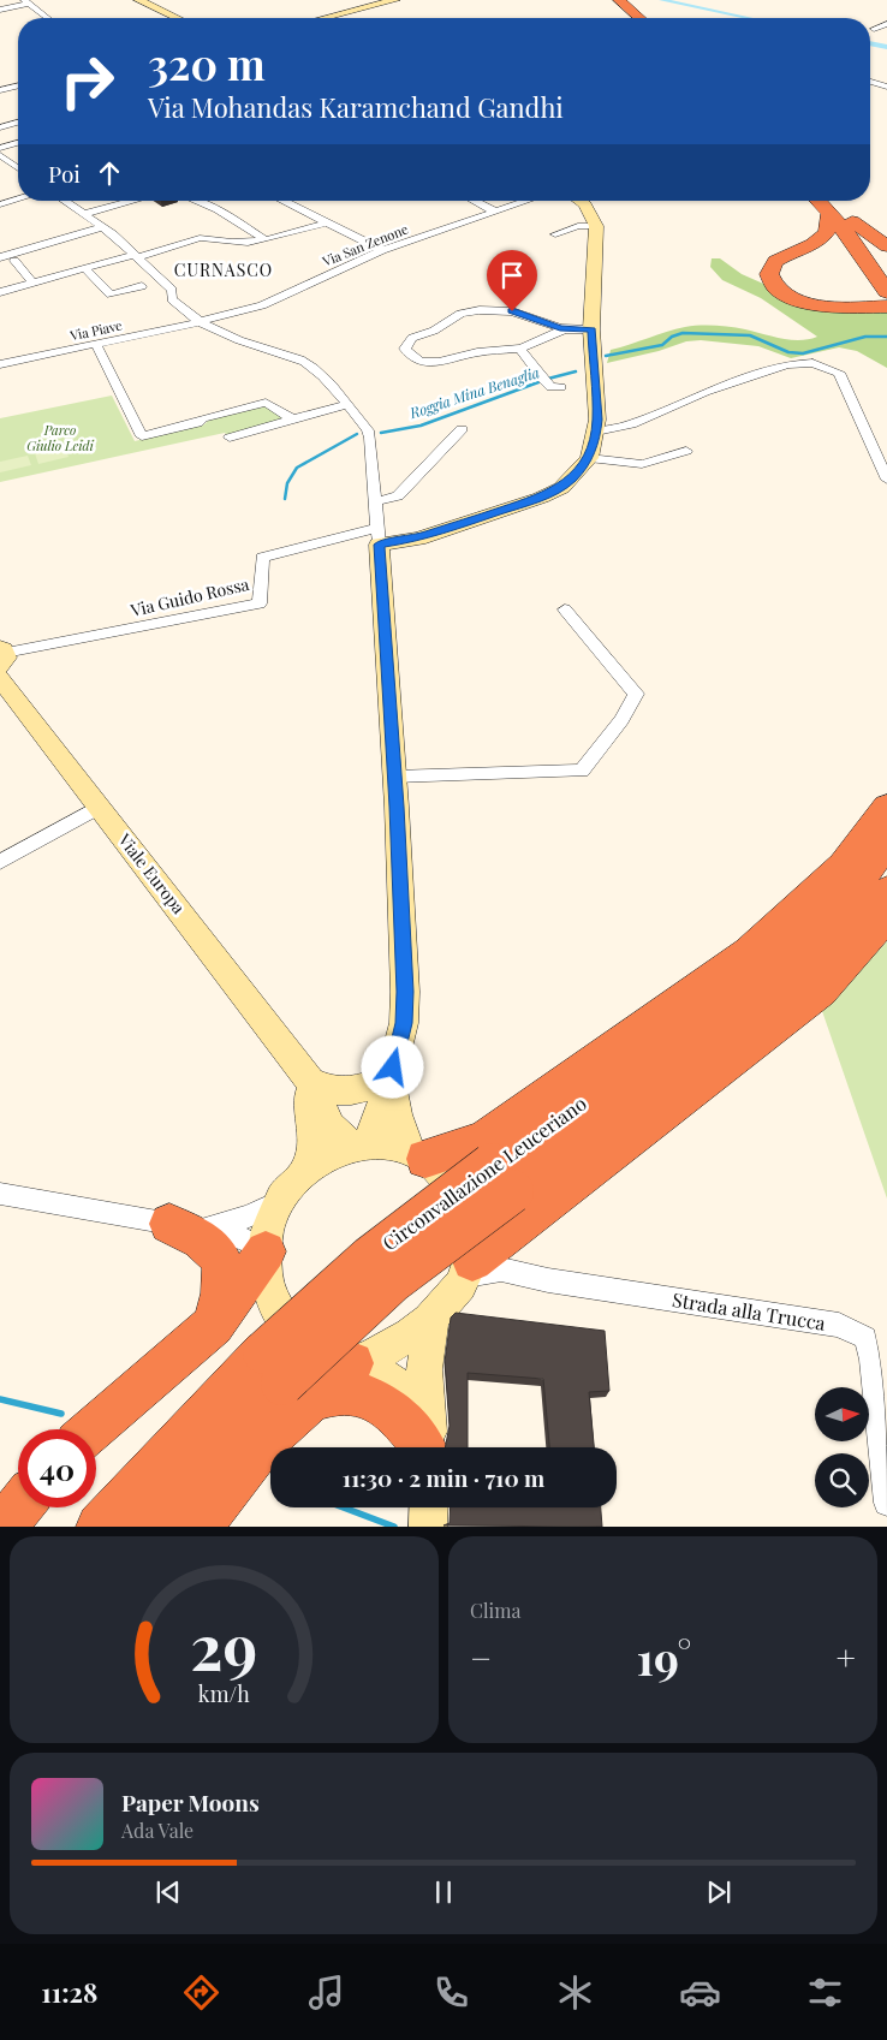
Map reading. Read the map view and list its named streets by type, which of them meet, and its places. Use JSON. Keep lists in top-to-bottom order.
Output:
{
  "streets": {
    "highway": ["Circonvallazione Leuceriano"],
    "street": [
      "Via San Zenone",
      "Via Piave",
      "Via Guido Rossa",
      "Viale Europa",
      "Strada alla Trucca"
    ]
  },
  "crossings": [
    ["Via San Zenone", "Via Piave"],
    ["Via Guido Rossa", "Viale Europa"],
    ["Viale Europa", "Strada alla Trucca"]
  ],
  "districts": ["CURNASCO"],
  "water": ["Roggia Mina Benaglia"],
  "parks": ["Parco Giulio Leidi"],
  "north": "right",
  "page": {
    "turn": ["320 m", "Via Mohandas Karamchand Gandhi"],
    "then": "Poi",
    "limit": "40",
    "trip": "11:30 · 2 min · 710 m",
    "tile": "Clima",
    "heat": ["−", "19°", "+"],
    "song": ["Paper Moons", "Ada Vale"],
    "tabs": "11:28",
    "gauge": ["29", "km/h"]
  }
}
